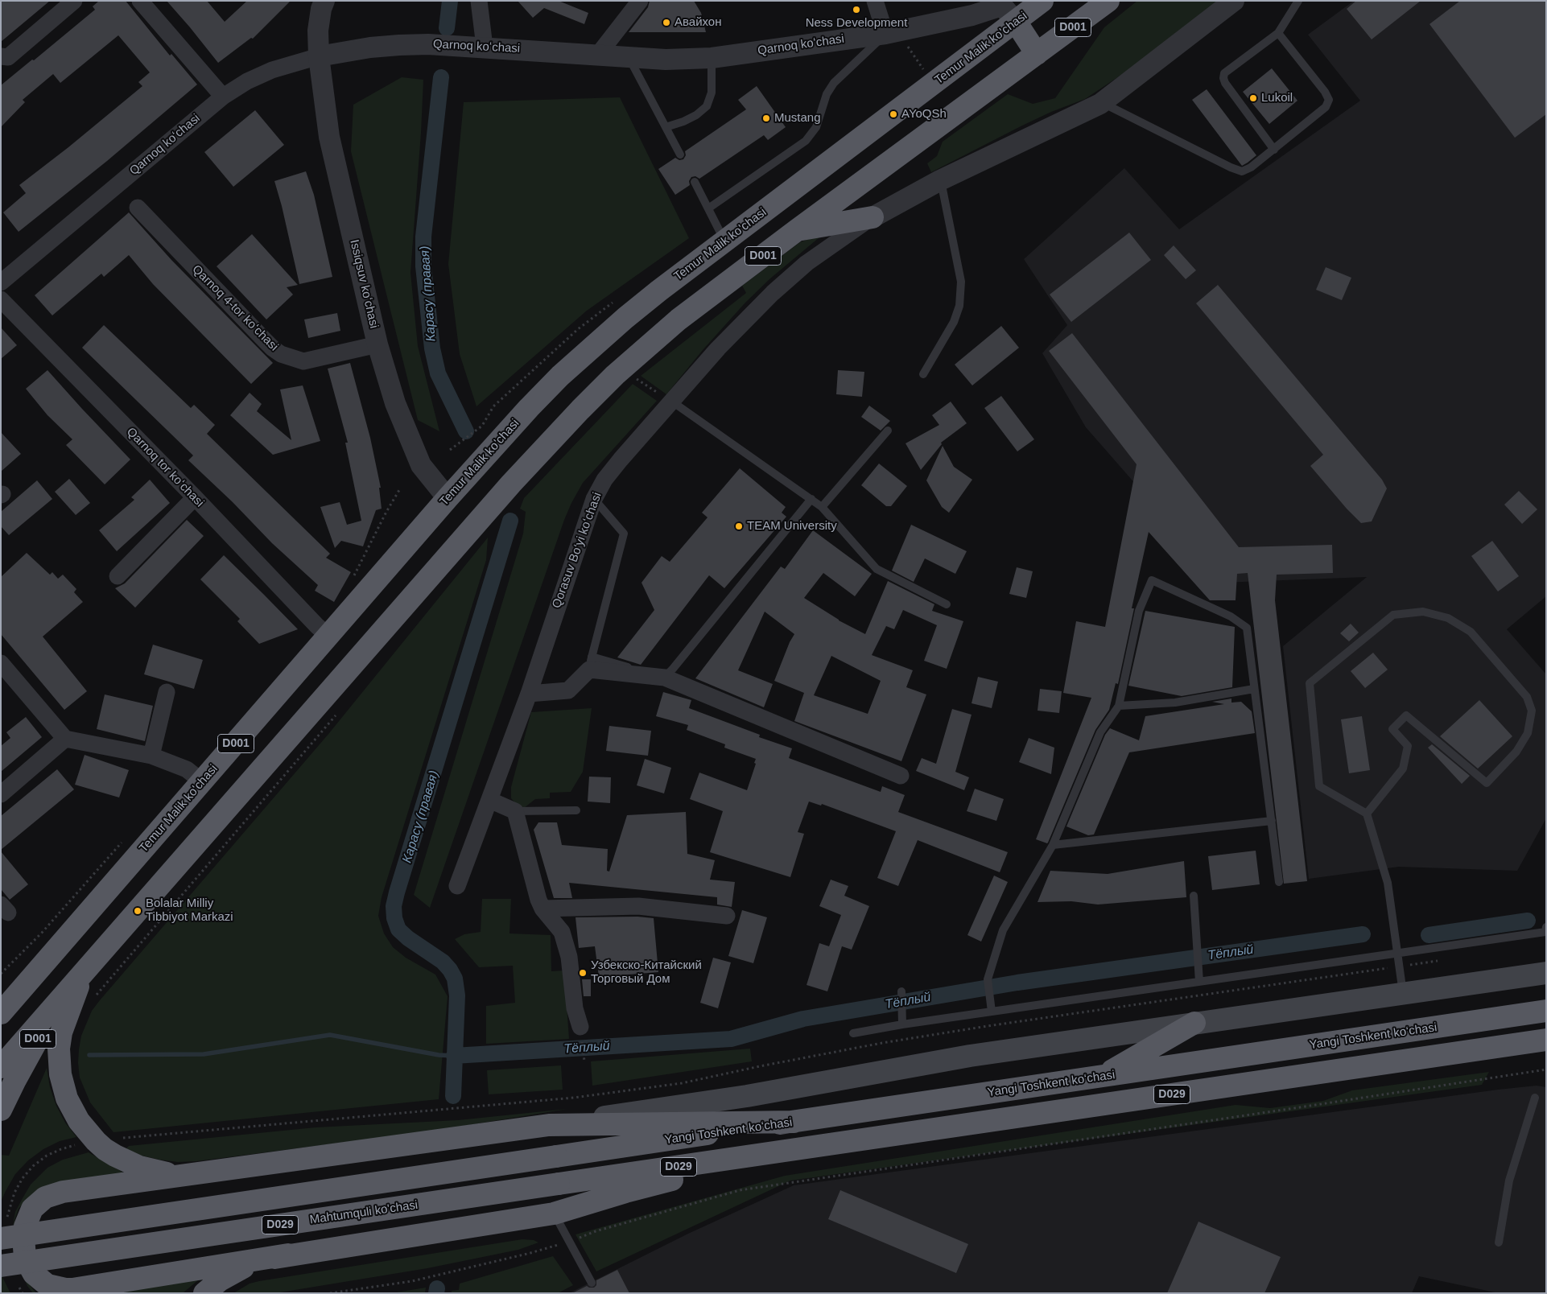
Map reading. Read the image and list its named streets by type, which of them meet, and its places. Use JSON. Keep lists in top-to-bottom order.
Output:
{
  "streets": {
    "highway": [
      "D001",
      "Temur Malik ko'chasi",
      "Yangi Toshkent ko‘chasi",
      "D029",
      "Mahtumquli ko'chasi"
    ],
    "street": [
      "Qarnoq koʻchasi",
      "Issiqsuv koʻchasi",
      "Qarnoq 4-tor koʻchasi",
      "Qarnoq tor koʻchasi",
      "Qorasuv Bo‘yi koʻchasi"
    ]
  },
  "crossings": [
    ["Qarnoq koʻchasi", "Temur Malik ko'chasi"],
    ["Qarnoq koʻchasi", "Issiqsuv koʻchasi"],
    ["Temur Malik ko'chasi", "Issiqsuv koʻchasi"],
    ["Temur Malik ko'chasi", "Qarnoq tor koʻchasi"],
    ["Issiqsuv koʻchasi", "Qarnoq 4-tor koʻchasi"],
    ["D029", "Mahtumquli ko'chasi"]
  ],
  "water": ["Карасу (правая)", "Тёплый"],
  "places": [
    "Ness Development",
    "Авайхон",
    "Lukoil",
    "AYoQSh",
    "Mustang",
    "TEAM University",
    "Bolalar Milliy Tibbiyot Markazi",
    "Узбекско-Китайский Торговый Дом"
  ]
}
